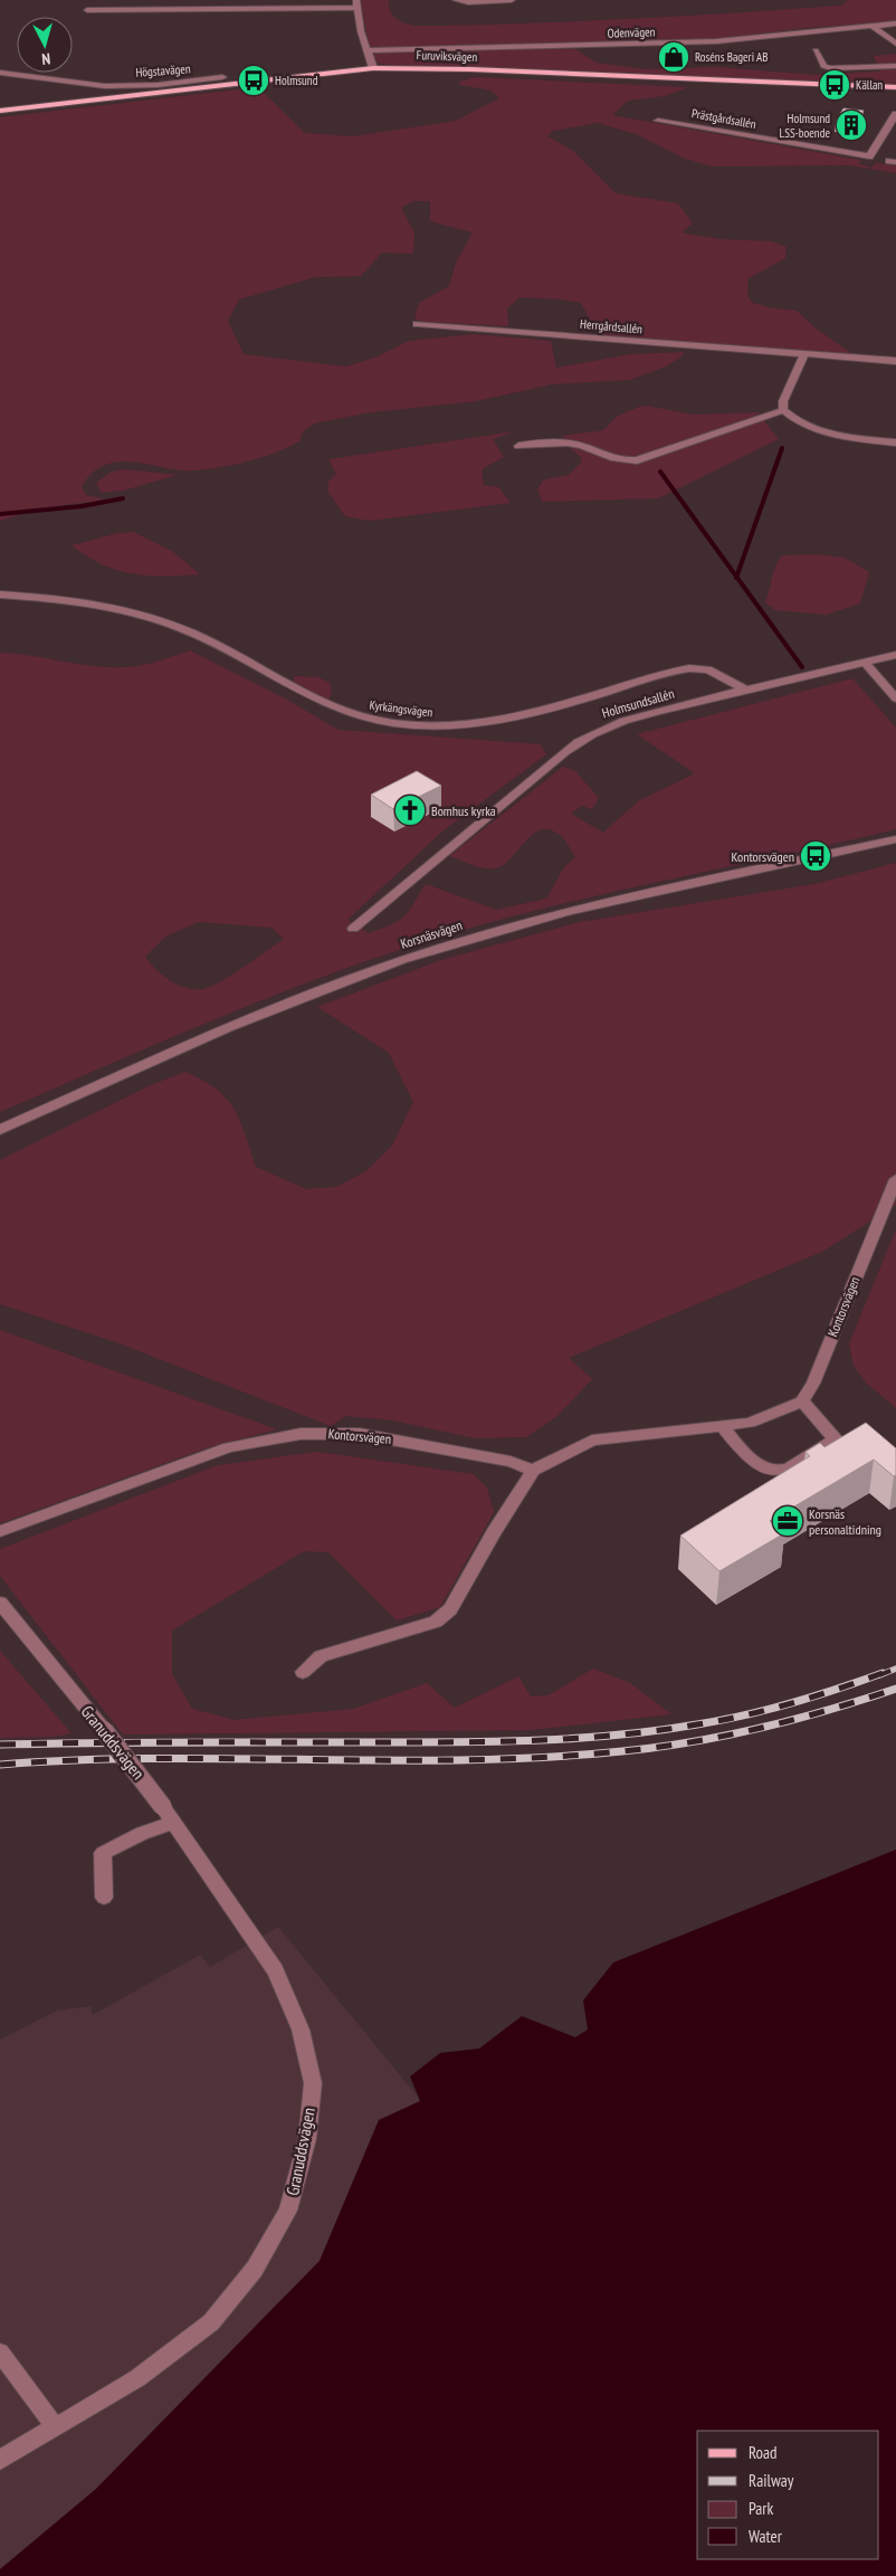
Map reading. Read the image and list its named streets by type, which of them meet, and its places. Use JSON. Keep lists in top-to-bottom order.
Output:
{
  "streets": {
    "main road": ["Furuviksvägen"],
    "street": [
      "Odenvägen",
      "Högstavägen",
      "Prästgårdsallén",
      "Herrgårdsallén",
      "Holmsundsallén",
      "Kyrkängsvägen",
      "Korsnäsvägen",
      "Kontorsvägen",
      "Granuddsvägen"
    ]
  },
  "crossings": [
    ["Holmsundsallén", "Kyrkängsvägen"]
  ],
  "places": {
    "shop": ["Roséns Bageri AB"],
    "bus stop": ["Holmsund", "Källan", "Kontorsvägen"],
    "building": ["Holmsund LSS-boende"],
    "church": ["Bomhus kyrka"],
    "office": ["Korsnäs personaltidning"]
  },
  "legend": [
    "Road",
    "Railway",
    "Park",
    "Water"
  ],
  "north": "bottom"
}
